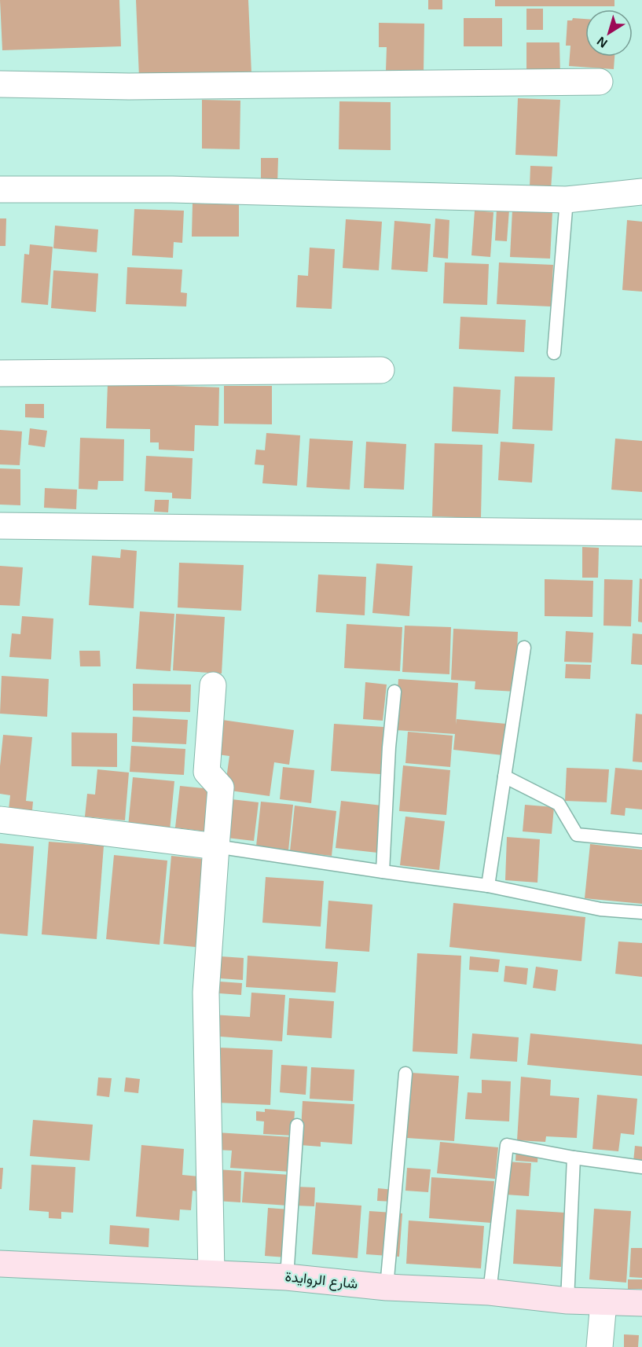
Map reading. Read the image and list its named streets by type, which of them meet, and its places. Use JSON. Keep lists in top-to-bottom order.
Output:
{
  "streets": {
    "street": ["شارع الروايدة"]
  },
  "north": "bottom left"
}
